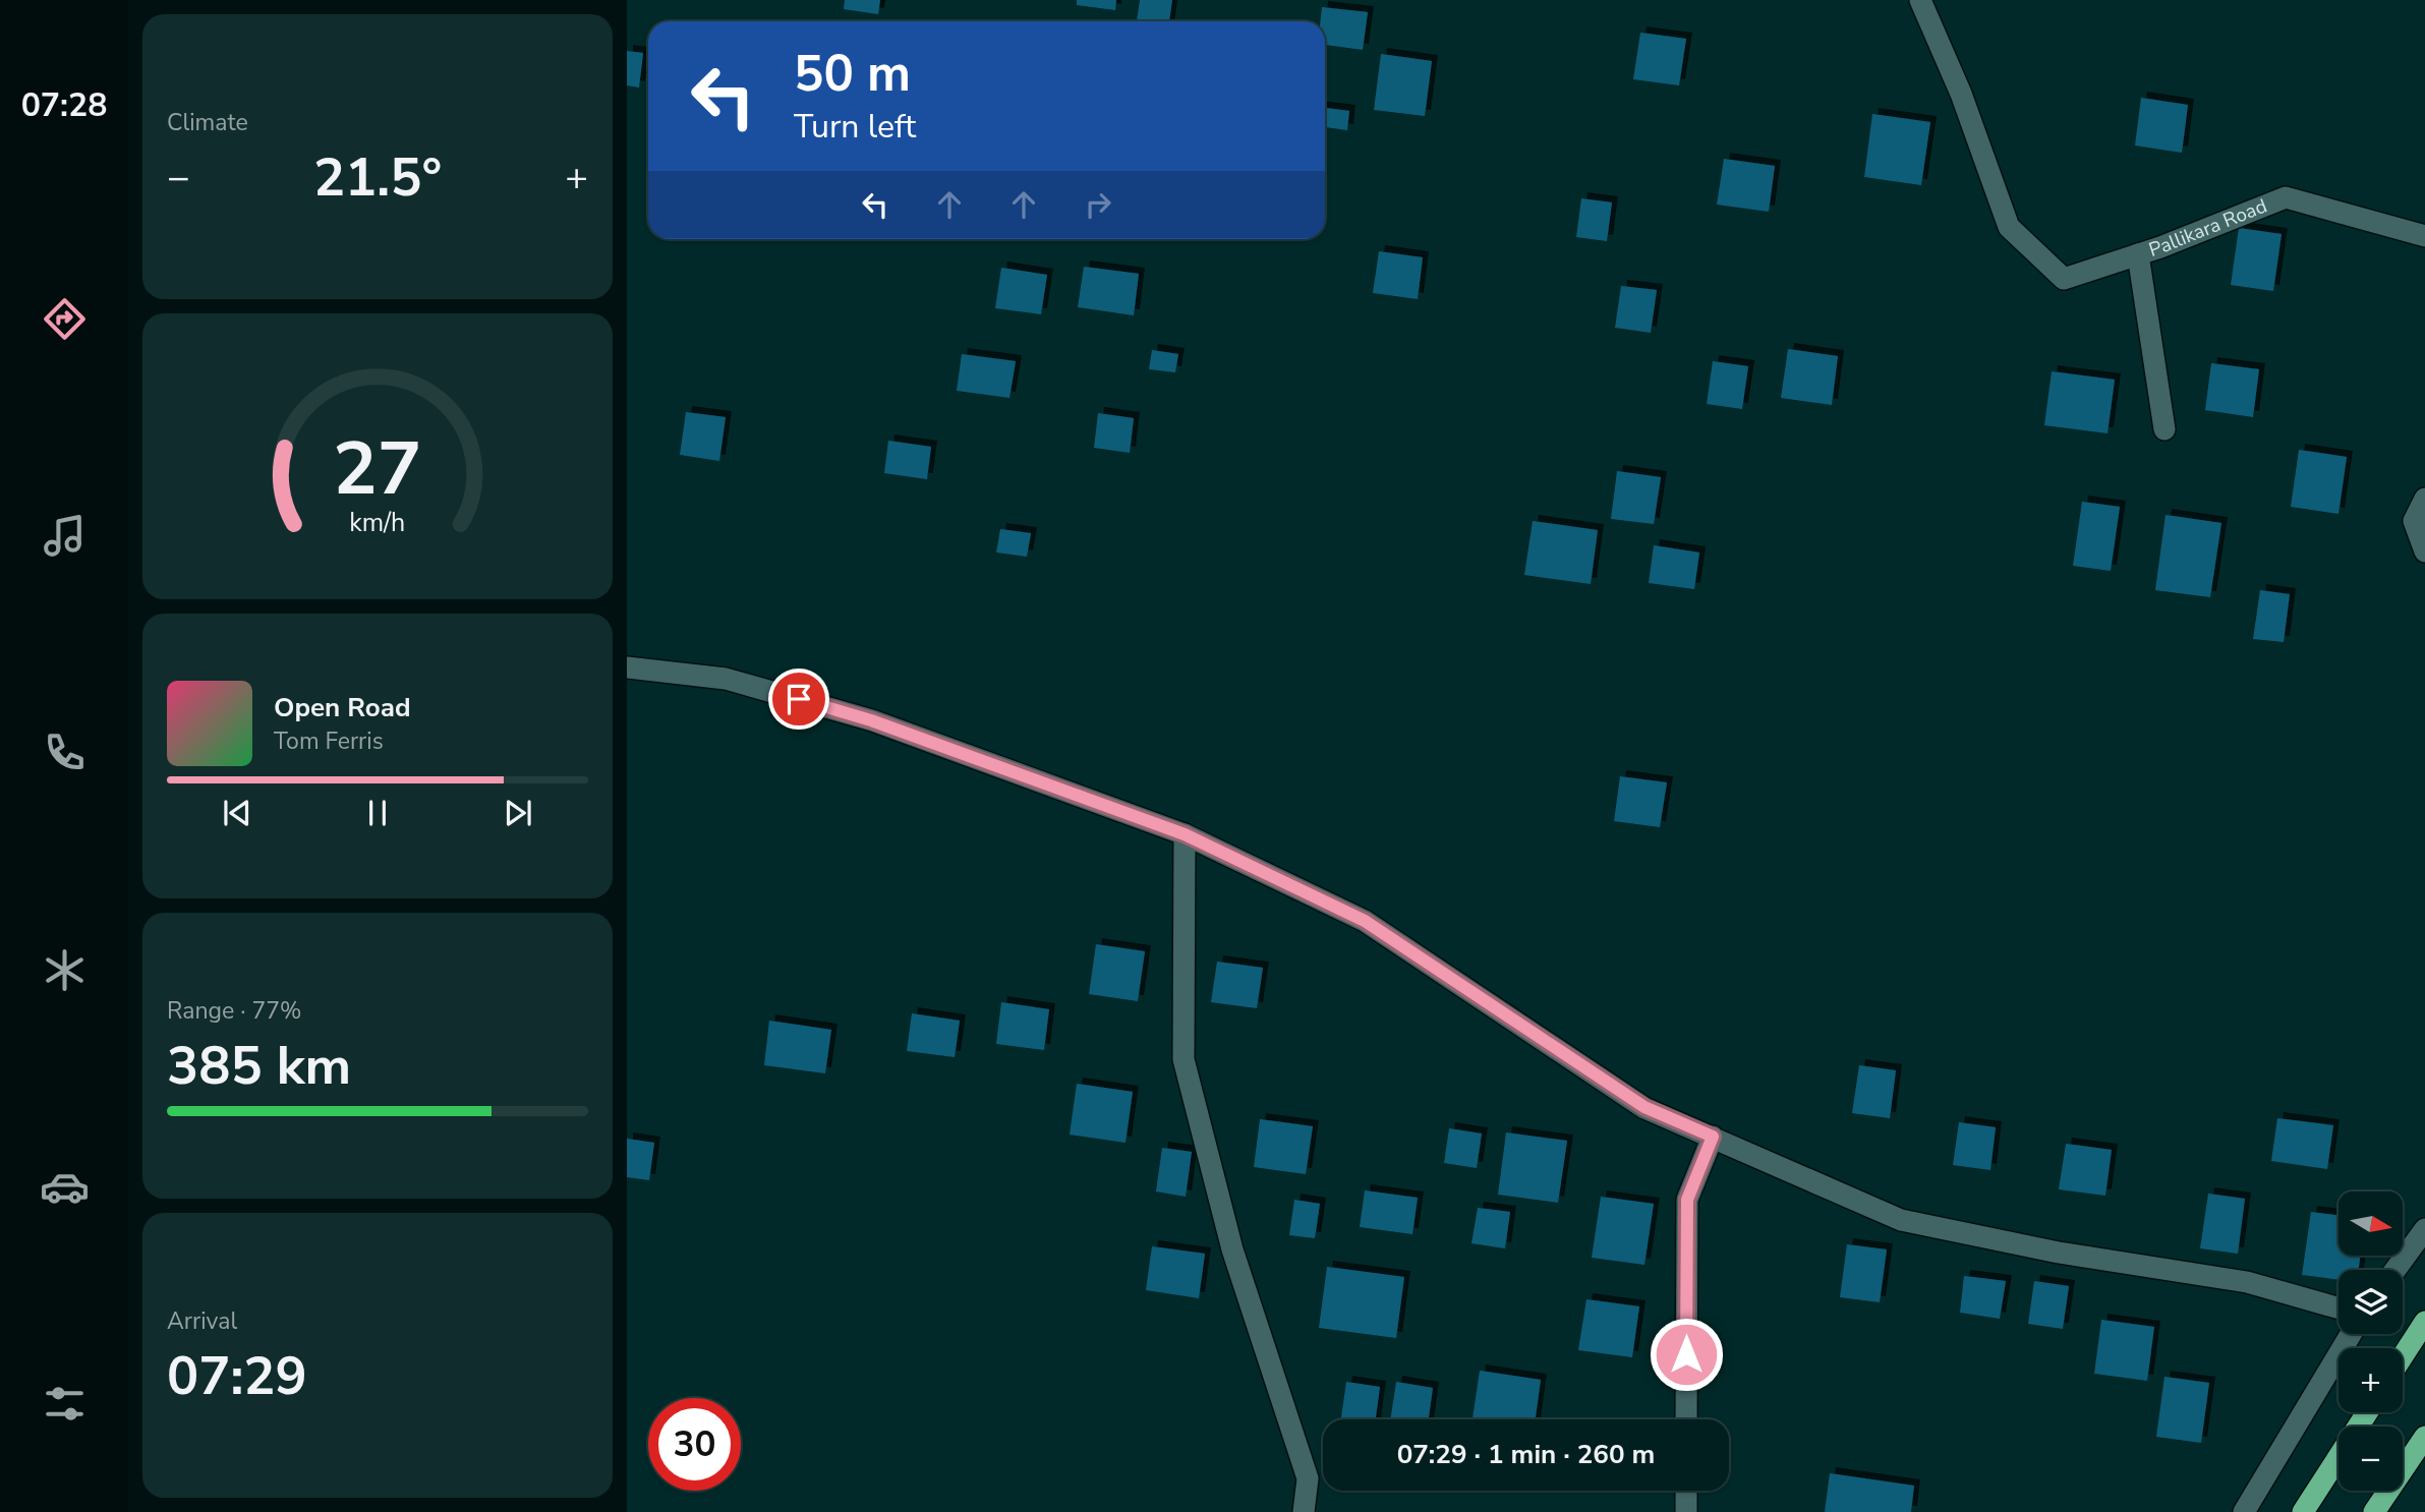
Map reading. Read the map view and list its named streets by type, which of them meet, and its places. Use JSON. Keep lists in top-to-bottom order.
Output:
{
  "streets": {
    "street": ["Pallikara Road"]
  },
  "north": "right",
  "page": {
    "tabs": "07:28",
    "tile": [
      "Climate",
      ["Range · 77%", "385 km"],
      ["Arrival", "07:29"]
    ],
    "turn": ["50 m", "Turn left"],
    "heat": ["−", "21.5°", "+"],
    "song": ["Open Road", "Tom Ferris"],
    "map_buttons": ["+", "−"],
    "limit": "30",
    "trip": "07:29 · 1 min · 260 m",
    "gauge": ["27", "km/h"]
  }
}
